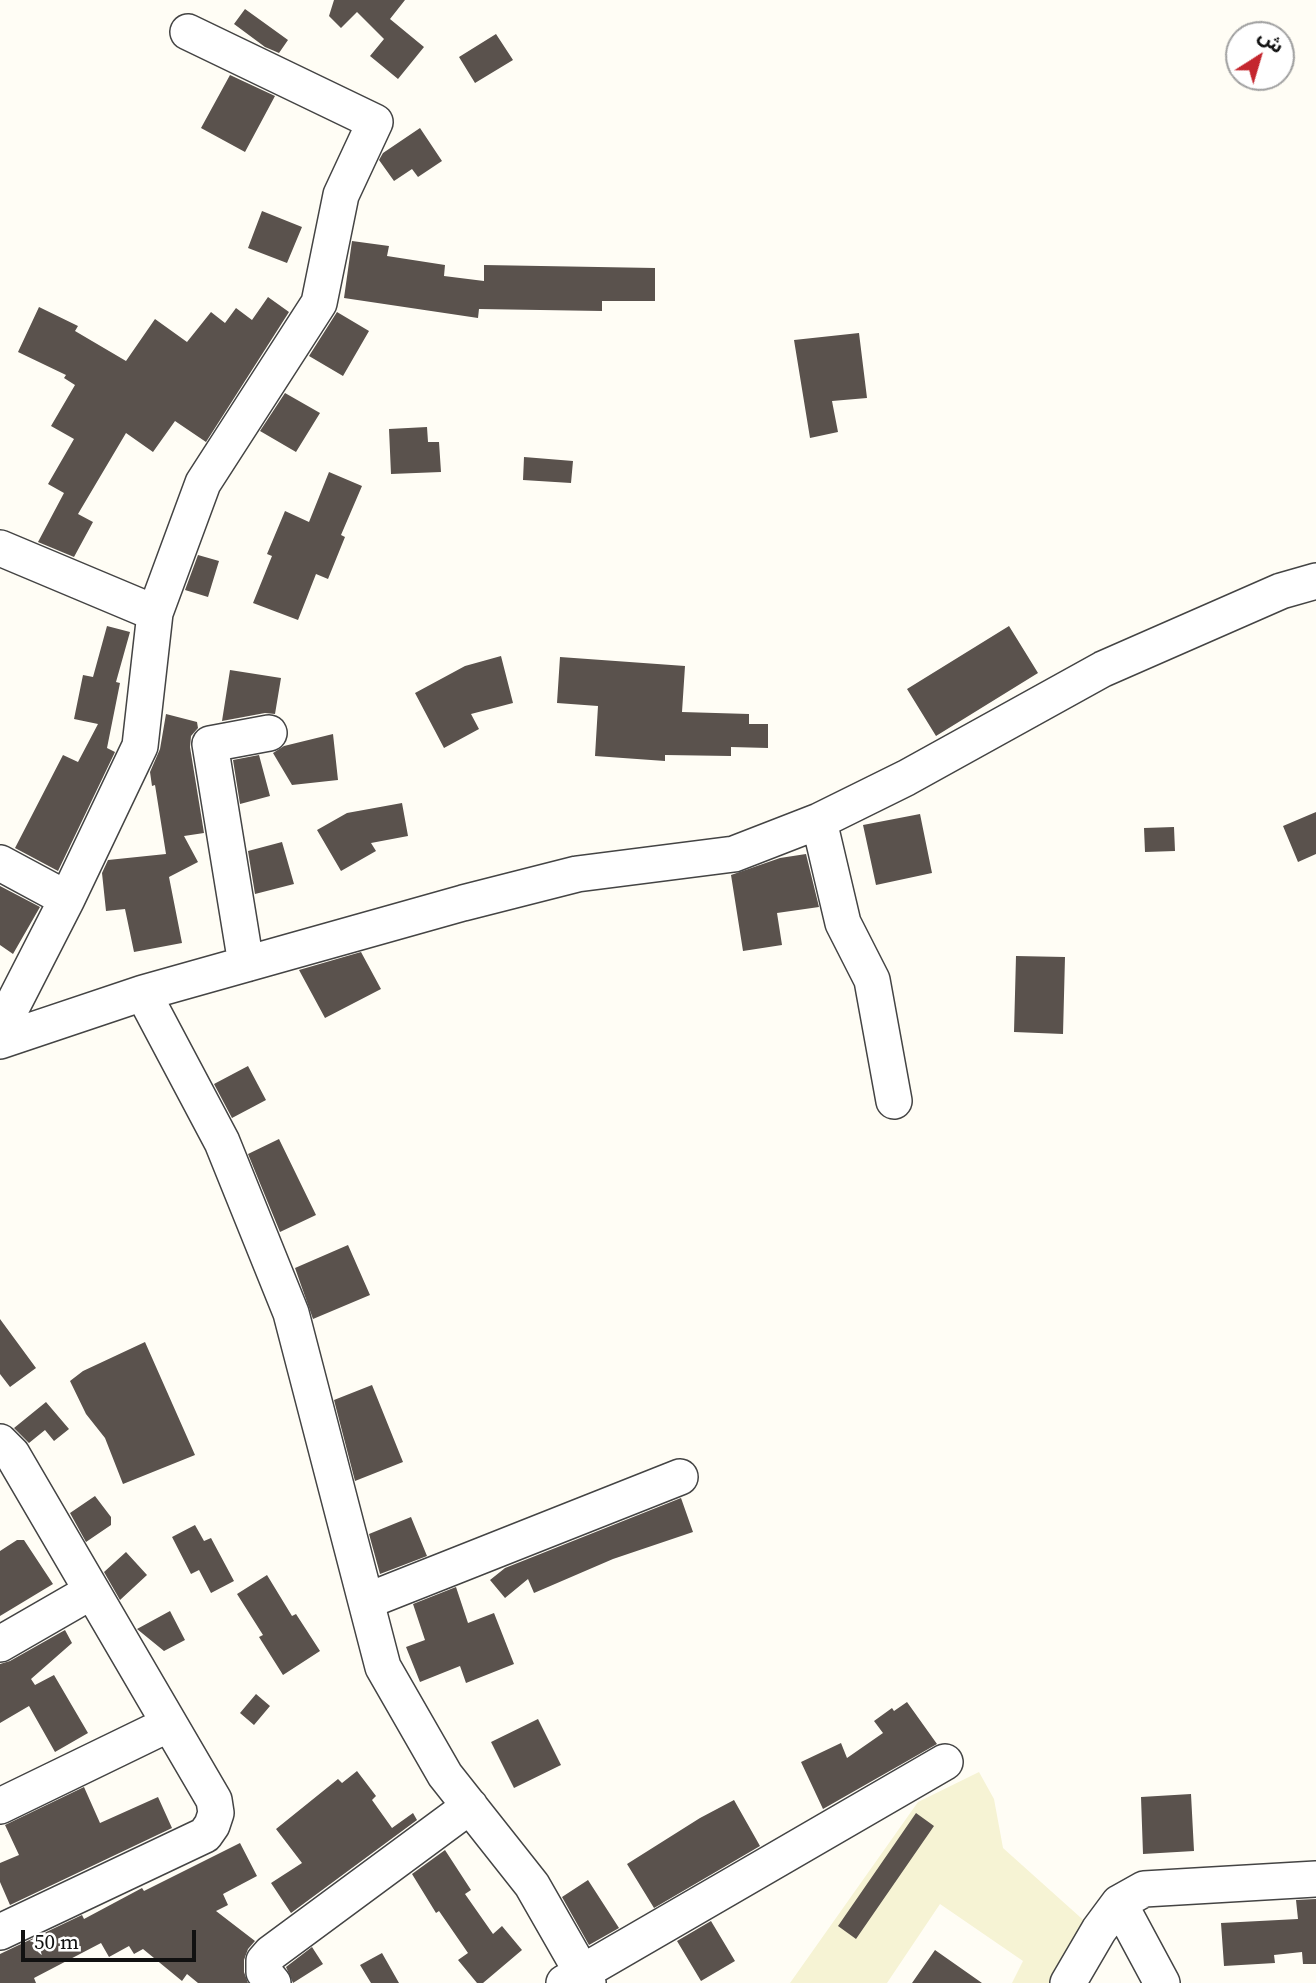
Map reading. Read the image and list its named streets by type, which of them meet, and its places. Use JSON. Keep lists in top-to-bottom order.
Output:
{
  "scale_bar": "50 m",
  "north": "top right"
}
